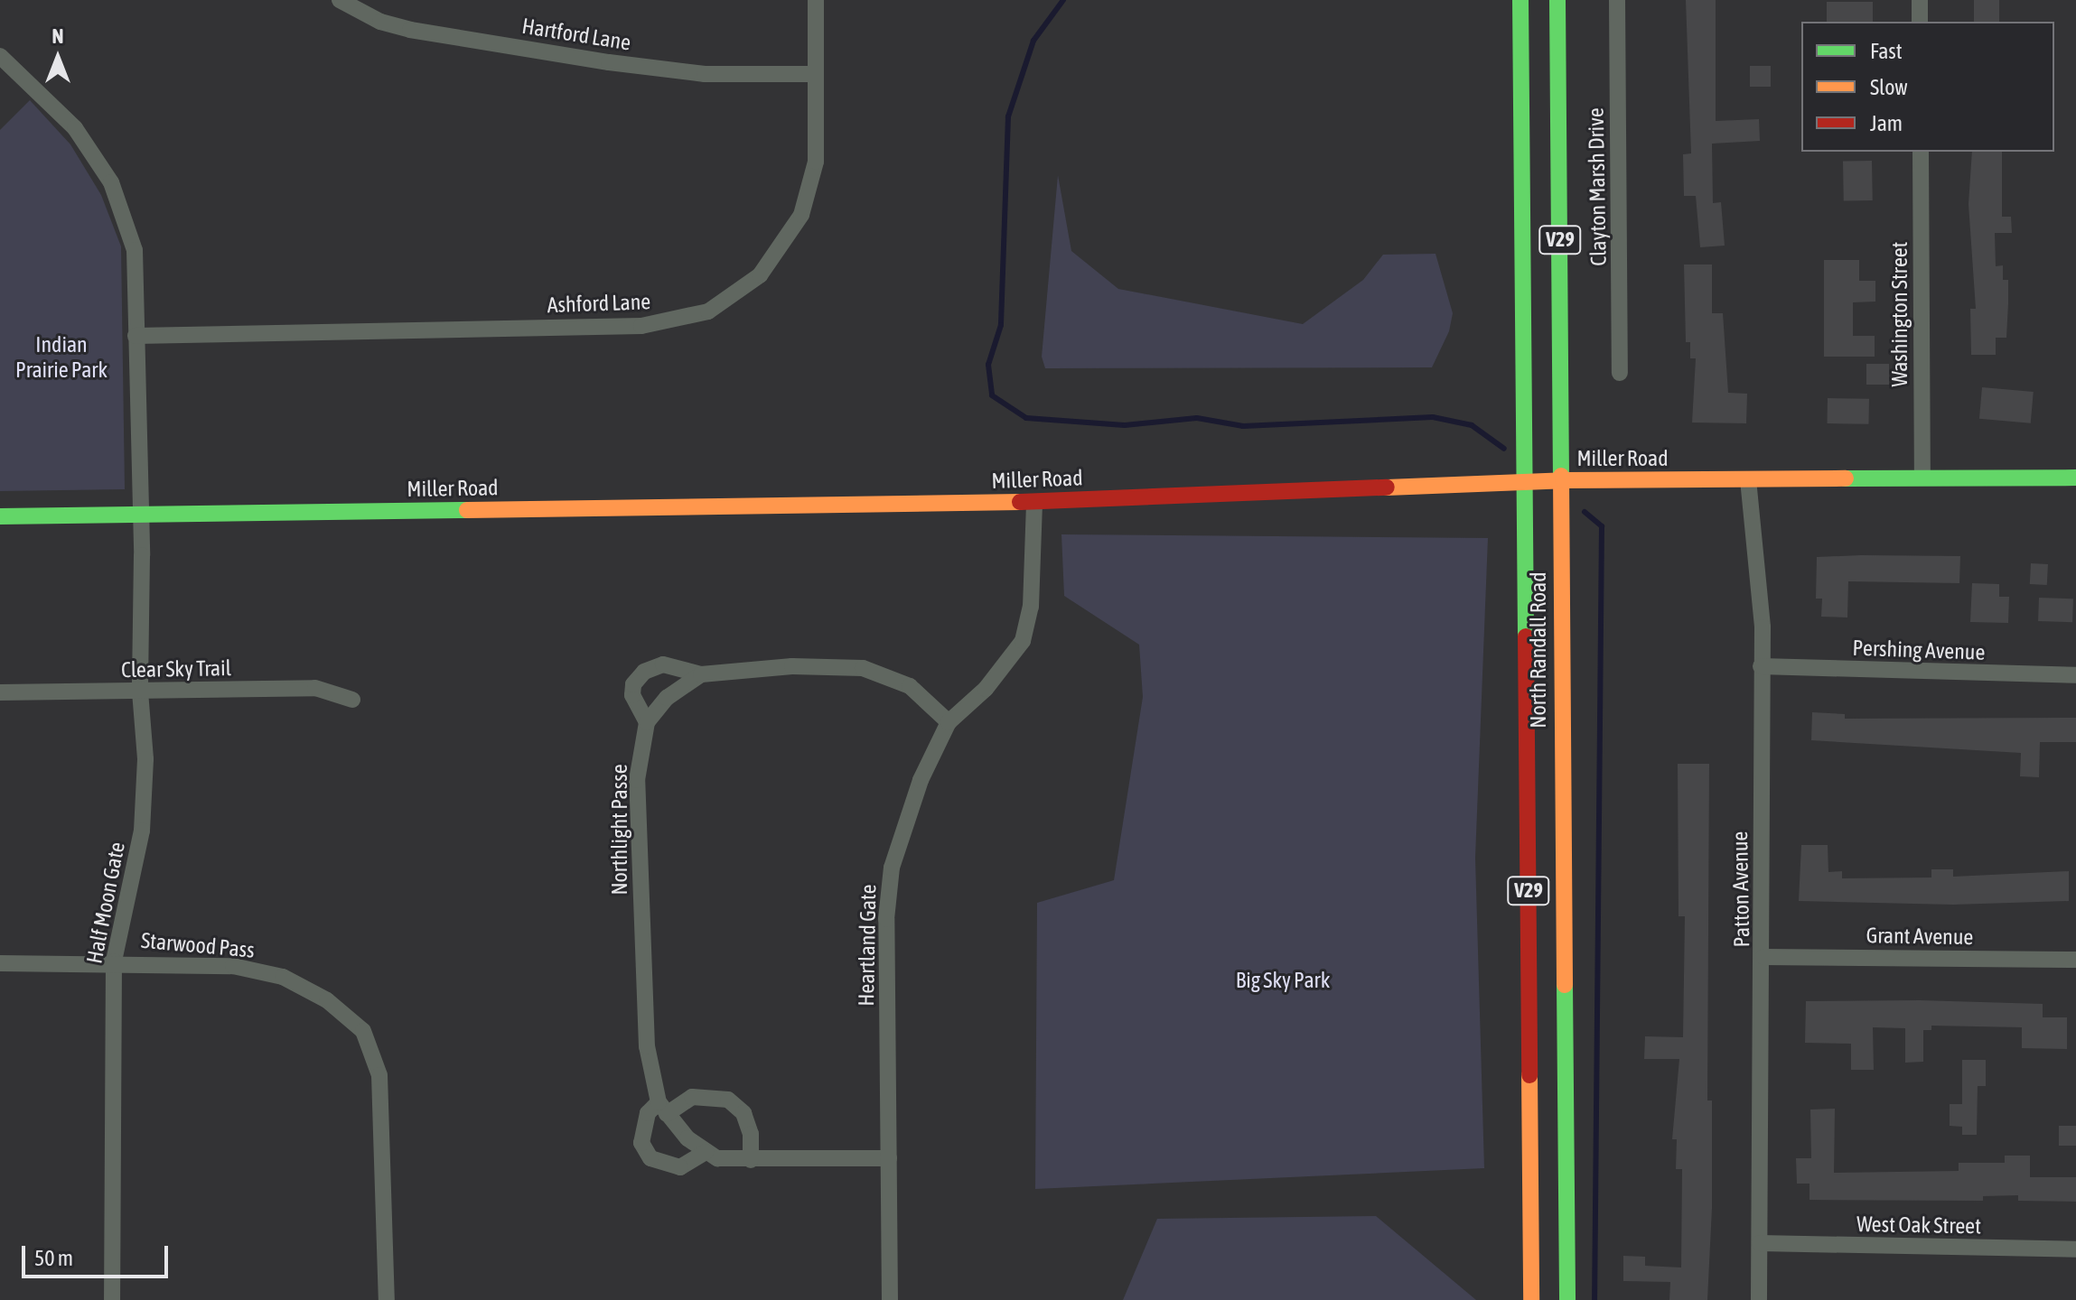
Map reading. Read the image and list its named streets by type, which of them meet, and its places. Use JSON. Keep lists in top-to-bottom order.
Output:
{
  "streets": {
    "main road": ["V29", "Miller Road", "North Randall Road"],
    "street": [
      "Hartford Lane",
      "Clayton Marsh Drive",
      "Ashford Lane",
      "Washington Street",
      "Pershing Avenue",
      "Clear Sky Trail",
      "Northlight Passe",
      "Patton Avenue",
      "Half Moon Gate",
      "Grant Avenue",
      "Starwood Pass",
      "Heartland Gate",
      "West Oak Street"
    ]
  },
  "crossings": [
    ["Hartford Lane", "Ashford Lane"],
    ["Ashford Lane", "Half Moon Gate"],
    ["Washington Street", "Miller Road"],
    ["Miller Road", "North Randall Road"],
    ["Miller Road", "Patton Avenue"],
    ["Miller Road", "Half Moon Gate"],
    ["Miller Road", "Heartland Gate"],
    ["Pershing Avenue", "Patton Avenue"],
    ["Clear Sky Trail", "Half Moon Gate"],
    ["Patton Avenue", "Grant Avenue"],
    ["Patton Avenue", "West Oak Street"],
    ["Half Moon Gate", "Starwood Pass"]
  ],
  "parks": ["Indian Prairie Park", "Big Sky Park"],
  "legend": ["Fast", "Slow", "Jam"],
  "scale_bar": "50 m",
  "north": "top"
}
